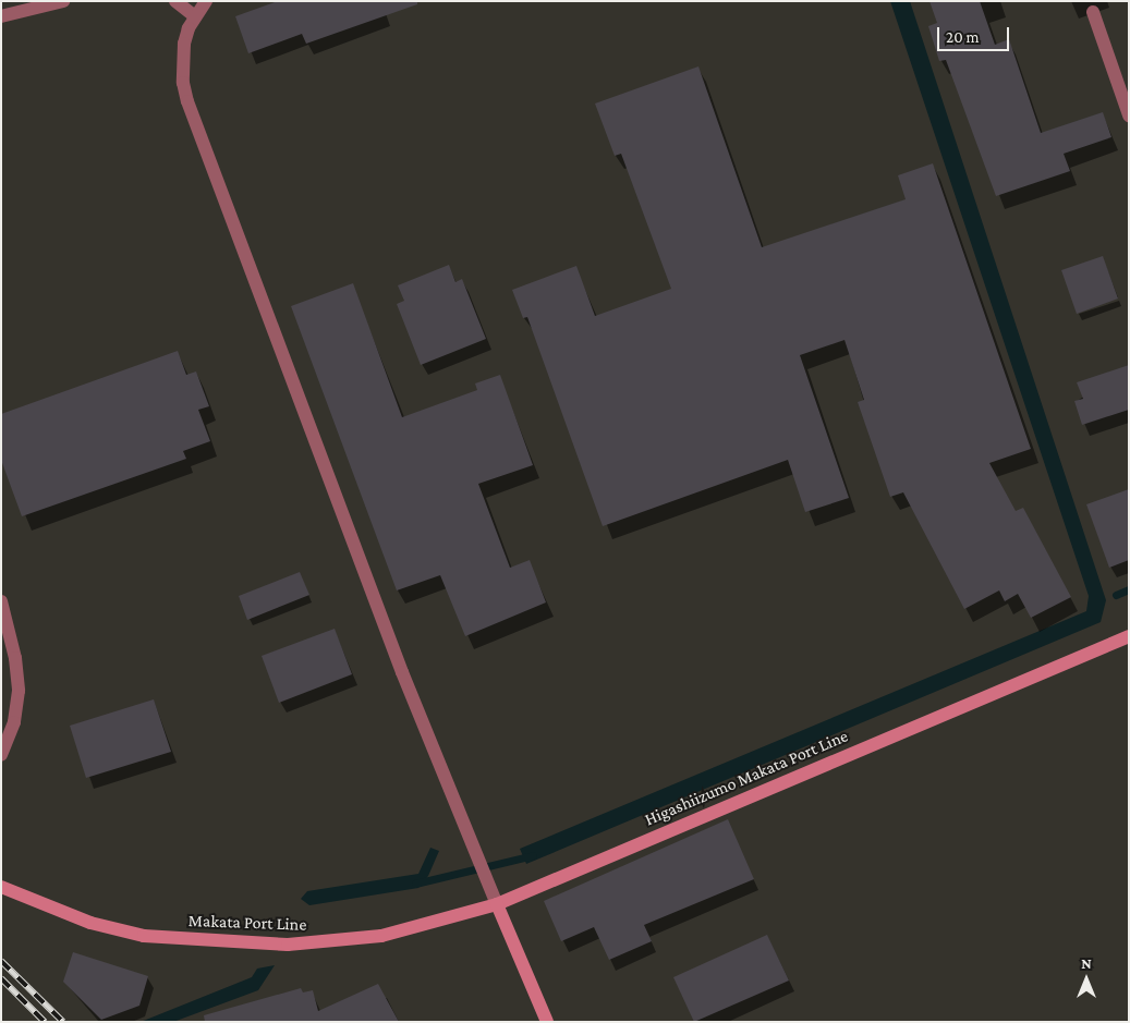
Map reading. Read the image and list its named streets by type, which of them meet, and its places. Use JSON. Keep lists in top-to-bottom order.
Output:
{
  "streets": {
    "main road": ["Higashiizumo Makata Port Line", "Makata Port Line"]
  },
  "crossings": [
    ["Higashiizumo Makata Port Line", "Makata Port Line"]
  ],
  "scale_bar": "20 m",
  "north": "top"
}
